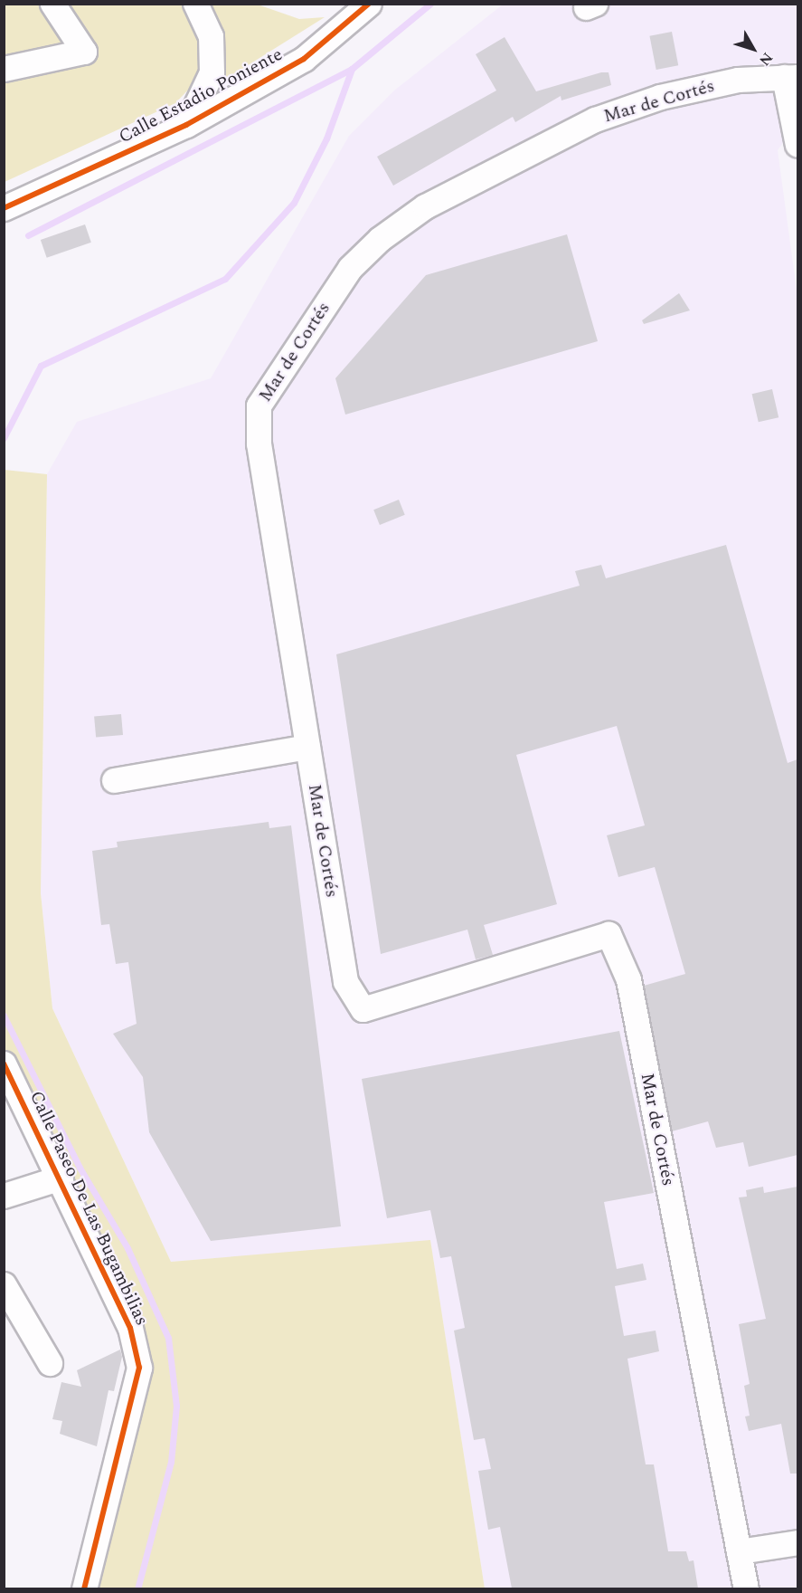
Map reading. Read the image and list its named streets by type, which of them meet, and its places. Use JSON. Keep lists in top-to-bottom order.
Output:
{
  "streets": {
    "street": ["Calle Estadio Poniente", "Mar de Cortés", "Calle Paseo De Las Bugambilias"]
  },
  "north": "bottom right"
}
